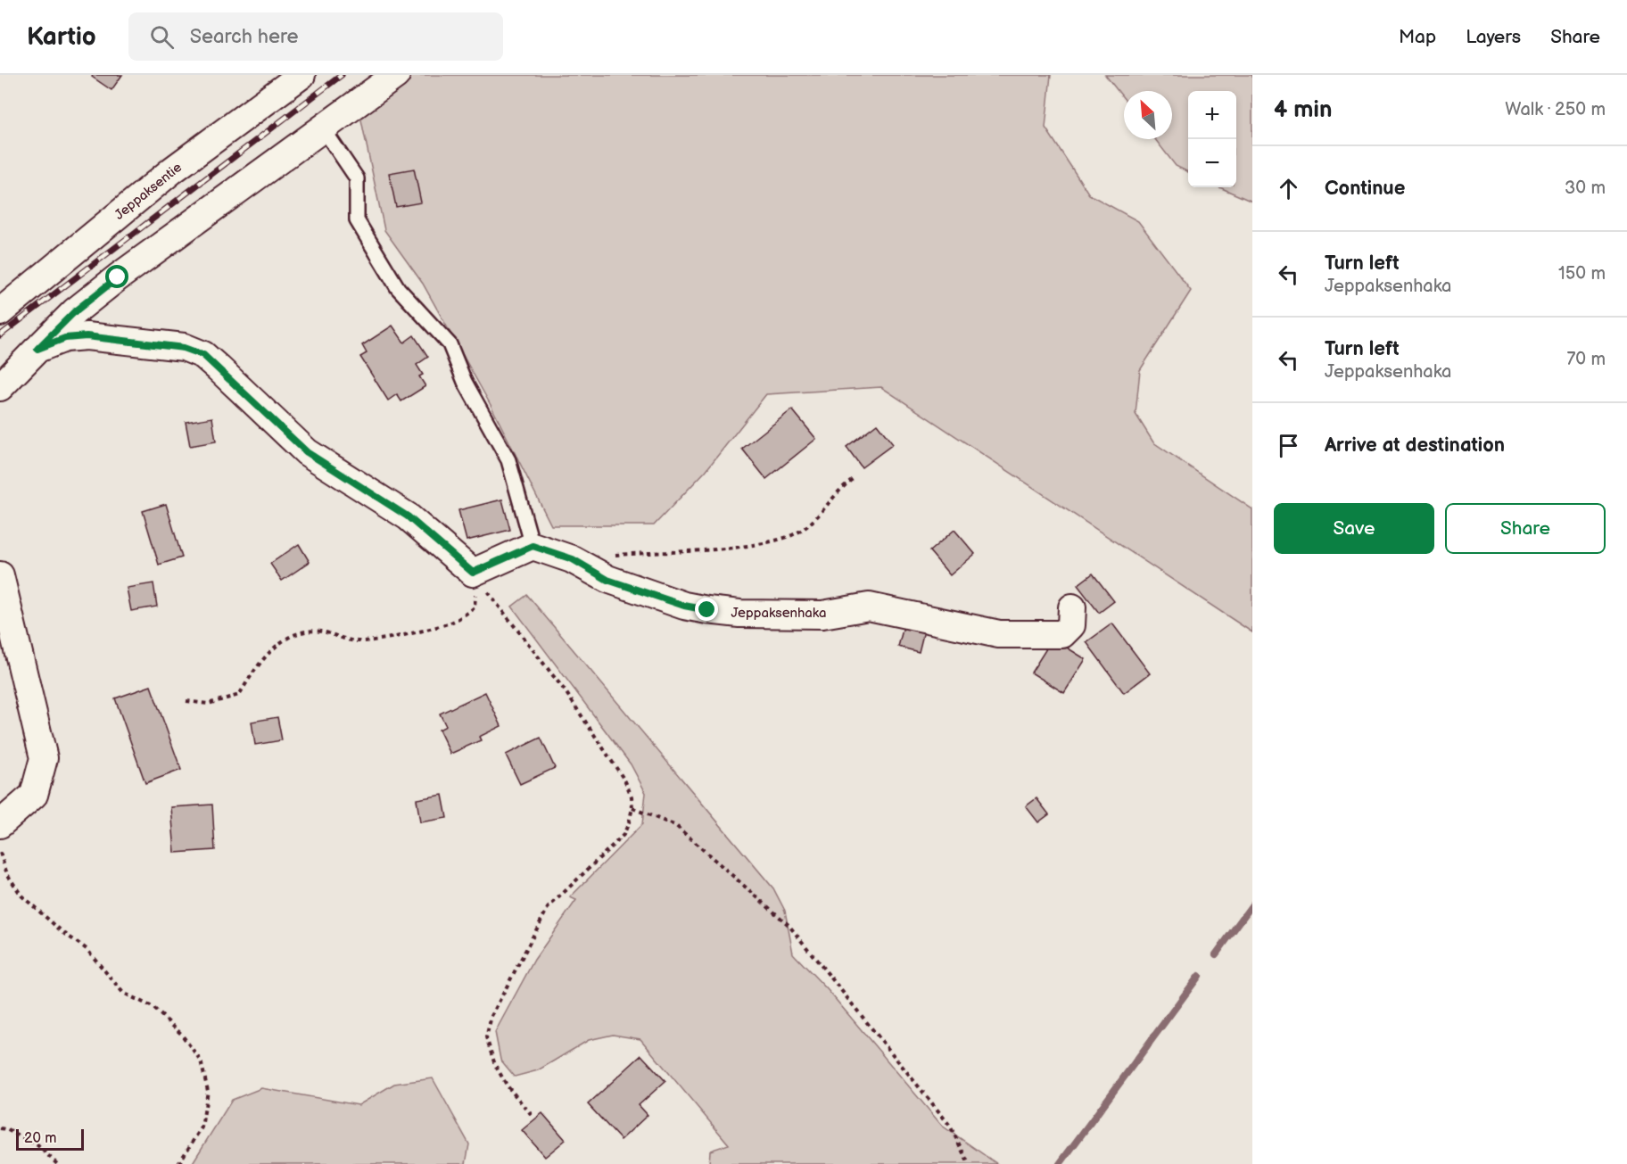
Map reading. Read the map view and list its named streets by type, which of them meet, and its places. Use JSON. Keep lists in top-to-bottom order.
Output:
{
  "streets": {
    "street": ["Jeppaksentie", "Jeppaksenhaka"]
  },
  "scale_bar": "20 m",
  "north": "top left",
  "page": {
    "header": "Kartio",
    "search": "Search here",
    "nav": ["Map", "Layers", "Share"],
    "heading": ["4 min", "Walk · 250 m"],
    "map_buttons": ["+", "−"],
    "list": [
      ["Continue", "30 m"],
      ["Turn left", "Jeppaksenhaka", "150 m"],
      ["Turn left", "Jeppaksenhaka", "70 m"],
      "Arrive at destination"
    ],
    "buttons": ["Save", "Share"],
    "scale": "20 m"
  }
}
